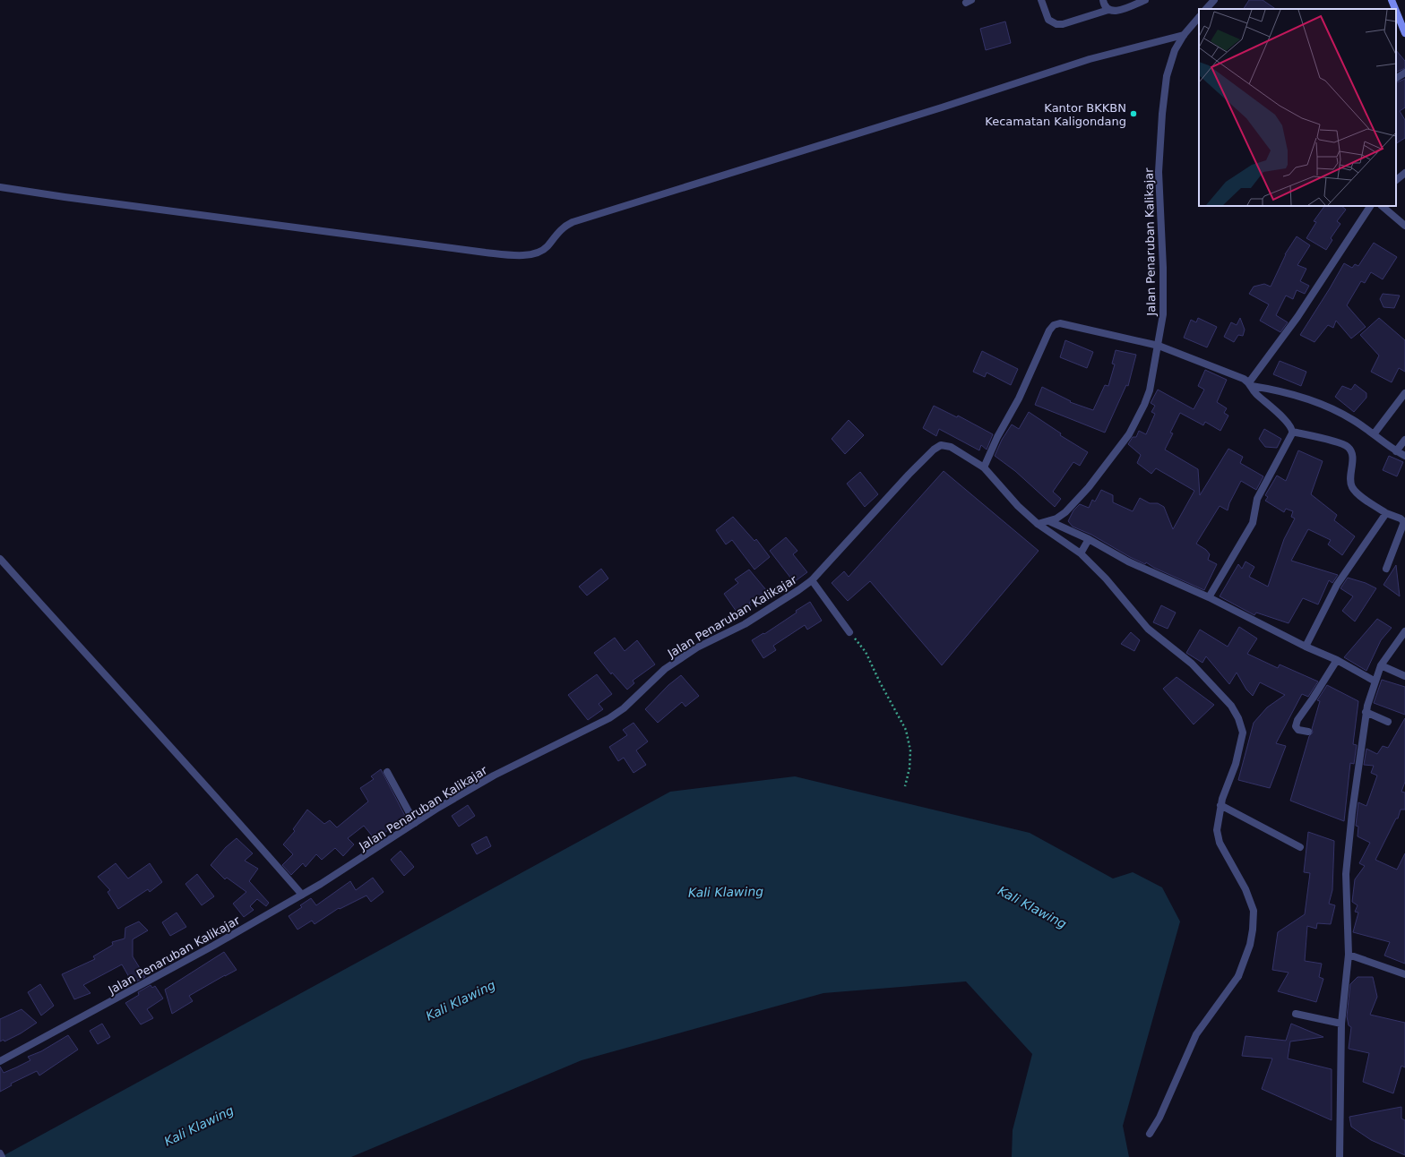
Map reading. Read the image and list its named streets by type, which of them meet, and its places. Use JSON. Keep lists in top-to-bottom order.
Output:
{
  "streets": {
    "street": ["Jalan Penaruban Kalikajar"]
  },
  "water": ["Kali Klawing"],
  "places": ["Kantor BKKBN Kecamatan Kaligondang"]
}
